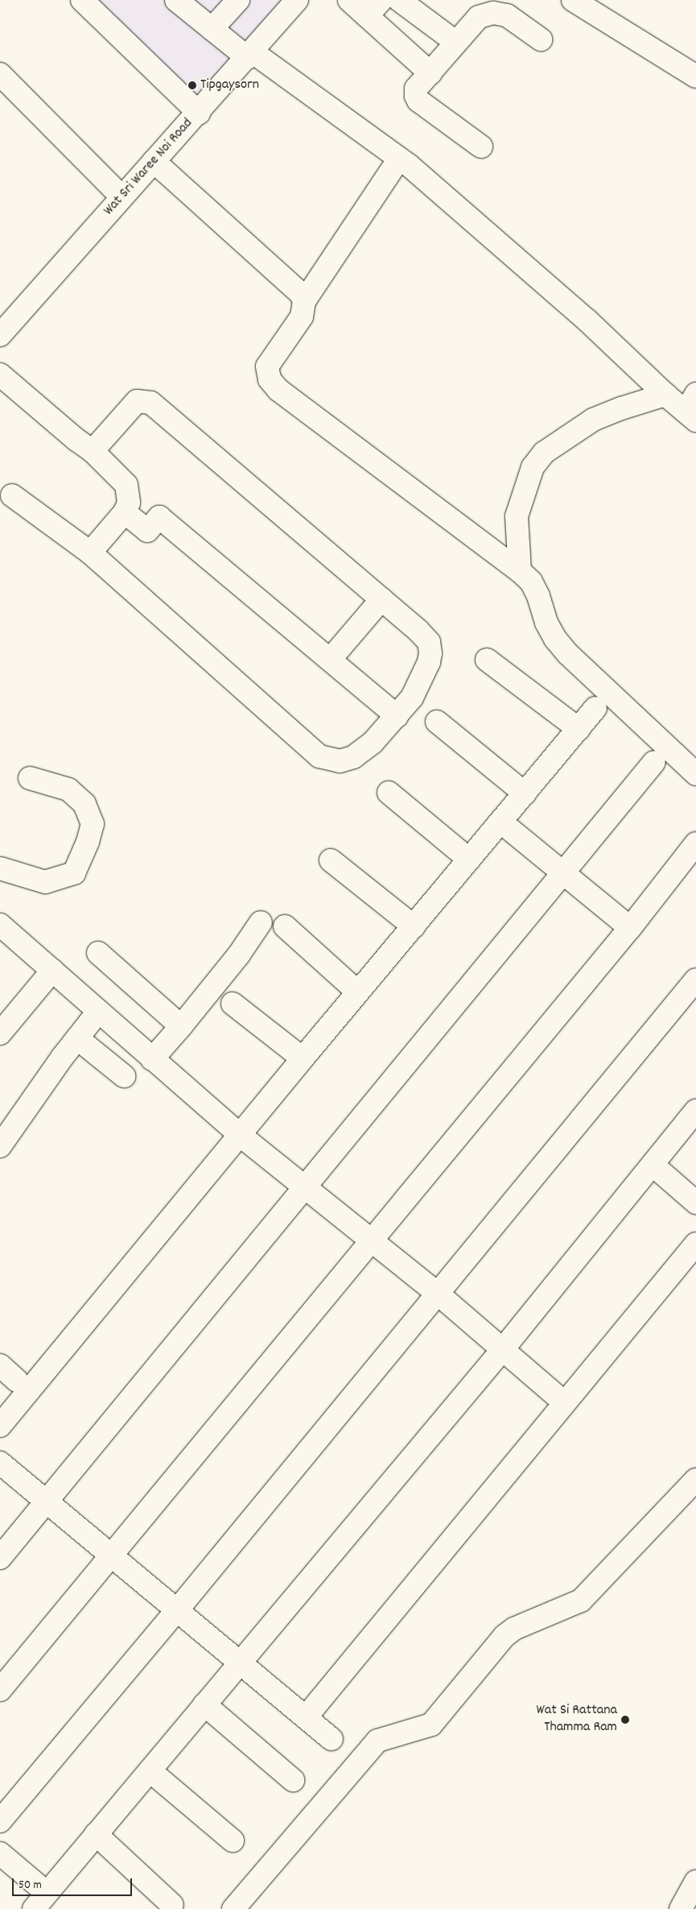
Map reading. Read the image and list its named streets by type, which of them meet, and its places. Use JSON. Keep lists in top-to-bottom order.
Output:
{
  "streets": {
    "street": ["Wat Sri Waree Noi Road"]
  },
  "places": ["Tipgaysorn", "Wat Si Rattana Thamma Ram"],
  "scale_bar": "50 m"
}
